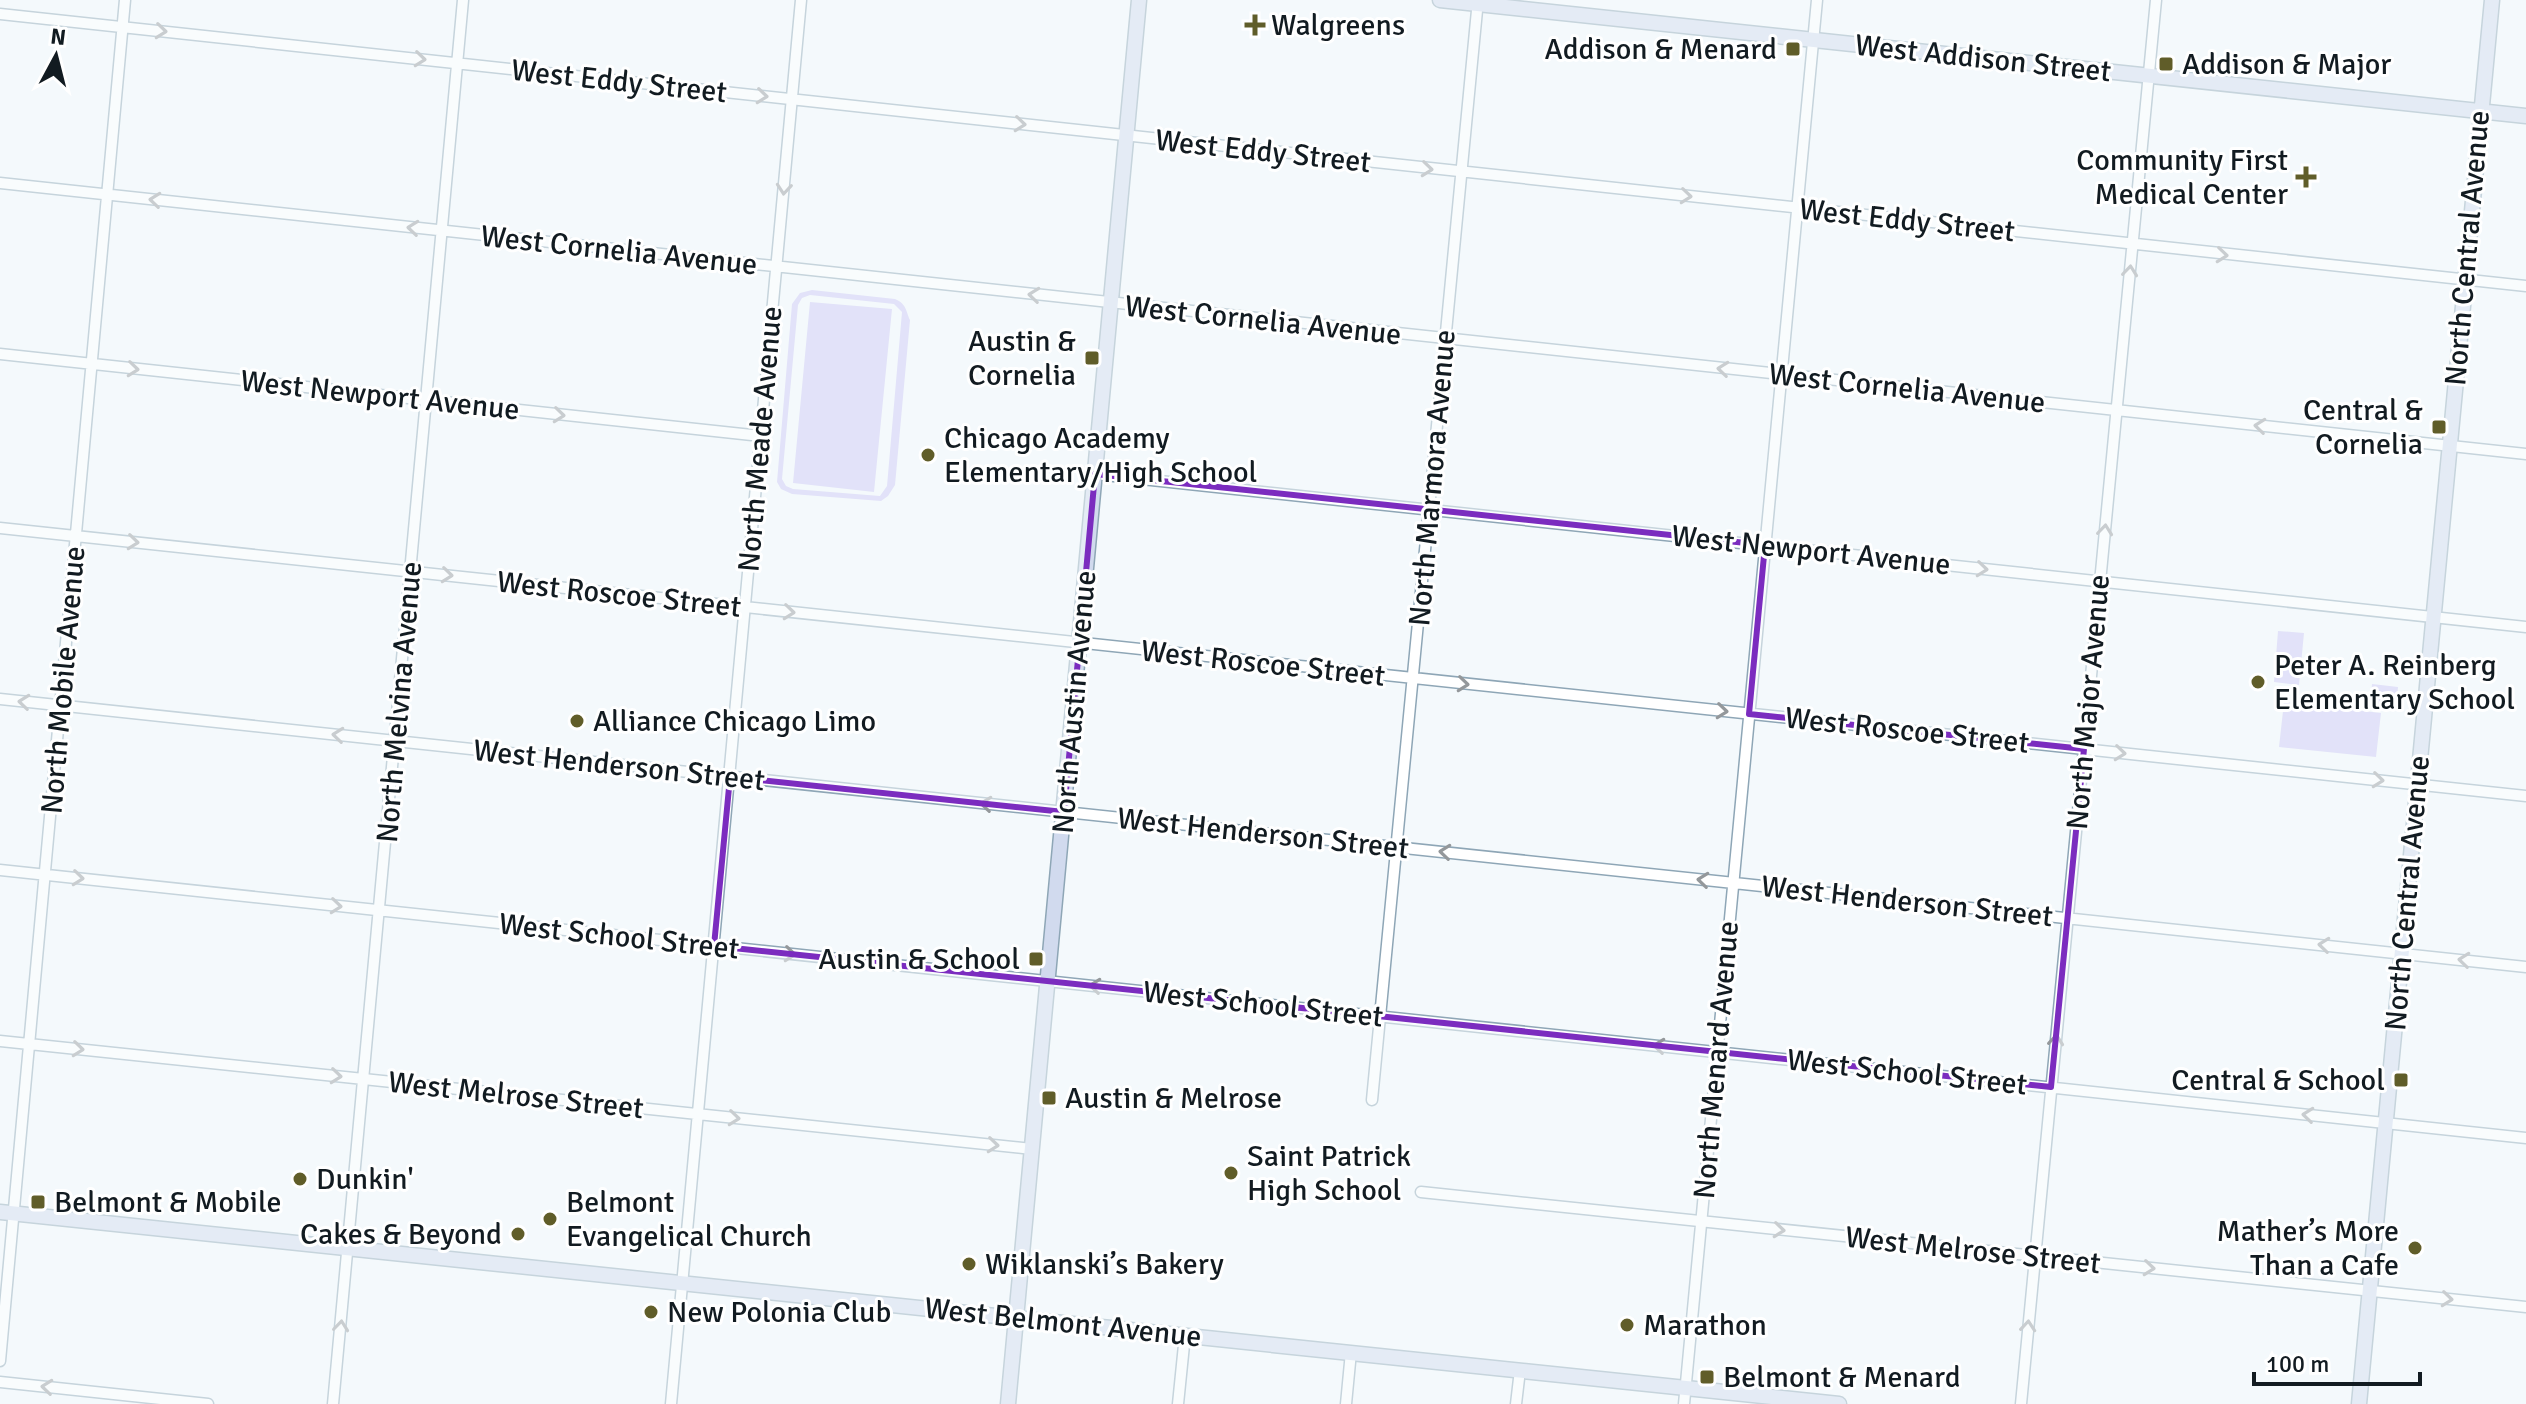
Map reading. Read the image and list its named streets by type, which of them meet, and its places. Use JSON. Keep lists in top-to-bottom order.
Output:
{
  "streets": {
    "main road": [
      "West Addison Street",
      "North Central Avenue",
      "North Austin Avenue",
      "West Belmont Avenue"
    ],
    "street": [
      "West Eddy Street",
      "West Cornelia Avenue",
      "West Newport Avenue",
      "North Meade Avenue",
      "North Marmora Avenue",
      "West Roscoe Street",
      "North Mobile Avenue",
      "North Melvina Avenue",
      "North Major Avenue",
      "West Henderson Street",
      "West School Street",
      "North Menard Avenue",
      "West Melrose Street"
    ]
  },
  "crossings": [
    ["West Addison Street", "North Central Avenue"],
    ["West Addison Street", "North Marmora Avenue"],
    ["West Addison Street", "North Major Avenue"],
    ["West Addison Street", "North Menard Avenue"],
    ["West Eddy Street", "North Central Avenue"],
    ["West Eddy Street", "North Meade Avenue"],
    ["West Eddy Street", "North Marmora Avenue"],
    ["West Eddy Street", "North Mobile Avenue"],
    ["West Eddy Street", "North Melvina Avenue"],
    ["West Eddy Street", "North Austin Avenue"],
    ["West Eddy Street", "North Major Avenue"],
    ["West Eddy Street", "North Menard Avenue"],
    ["North Central Avenue", "West Cornelia Avenue"],
    ["North Central Avenue", "West Newport Avenue"],
    ["North Central Avenue", "West Roscoe Street"],
    ["North Central Avenue", "West Henderson Street"],
    ["North Central Avenue", "West School Street"],
    ["North Central Avenue", "West Melrose Street"],
    ["West Cornelia Avenue", "North Meade Avenue"],
    ["West Cornelia Avenue", "North Marmora Avenue"],
    ["West Cornelia Avenue", "North Mobile Avenue"],
    ["West Cornelia Avenue", "North Melvina Avenue"],
    ["West Cornelia Avenue", "North Austin Avenue"],
    ["West Cornelia Avenue", "North Major Avenue"],
    ["West Cornelia Avenue", "North Menard Avenue"],
    ["West Newport Avenue", "North Meade Avenue"],
    ["West Newport Avenue", "North Marmora Avenue"],
    ["West Newport Avenue", "North Mobile Avenue"],
    ["West Newport Avenue", "North Melvina Avenue"],
    ["West Newport Avenue", "North Austin Avenue"],
    ["West Newport Avenue", "North Major Avenue"],
    ["West Newport Avenue", "North Menard Avenue"],
    ["North Meade Avenue", "West Roscoe Street"],
    ["North Meade Avenue", "West Henderson Street"],
    ["North Meade Avenue", "West School Street"],
    ["North Meade Avenue", "West Melrose Street"],
    ["North Meade Avenue", "West Belmont Avenue"],
    ["North Marmora Avenue", "West Roscoe Street"],
    ["North Marmora Avenue", "West Henderson Street"],
    ["North Marmora Avenue", "West School Street"],
    ["West Roscoe Street", "North Mobile Avenue"],
    ["West Roscoe Street", "North Melvina Avenue"],
    ["West Roscoe Street", "North Austin Avenue"],
    ["West Roscoe Street", "North Major Avenue"],
    ["West Roscoe Street", "North Menard Avenue"],
    ["North Mobile Avenue", "West Henderson Street"],
    ["North Mobile Avenue", "West School Street"],
    ["North Mobile Avenue", "West Melrose Street"],
    ["North Mobile Avenue", "West Belmont Avenue"],
    ["North Melvina Avenue", "West Henderson Street"],
    ["North Melvina Avenue", "West School Street"],
    ["North Melvina Avenue", "West Melrose Street"],
    ["North Melvina Avenue", "West Belmont Avenue"],
    ["North Austin Avenue", "West Henderson Street"],
    ["North Austin Avenue", "West School Street"],
    ["North Austin Avenue", "West Melrose Street"],
    ["North Austin Avenue", "West Belmont Avenue"],
    ["North Major Avenue", "West Henderson Street"],
    ["North Major Avenue", "West School Street"],
    ["North Major Avenue", "West Melrose Street"],
    ["West Henderson Street", "North Menard Avenue"],
    ["West School Street", "North Menard Avenue"],
    ["North Menard Avenue", "West Melrose Street"],
    ["North Menard Avenue", "West Belmont Avenue"]
  ],
  "one_way": [
    "West Eddy Street",
    "West Cornelia Avenue",
    "West Newport Avenue",
    "West Roscoe Street",
    "North Major Avenue",
    "West Henderson Street",
    "West Melrose Street"
  ],
  "places": {
    "health": ["Walgreens", "Community First Medical Center"],
    "transit": [
      "Addison & Menard",
      "Addison & Major",
      "Austin & Cornelia",
      "Central & Cornelia",
      "Austin & School",
      "Central & School",
      "Austin & Melrose",
      "Belmont & Mobile",
      "Belmont & Menard"
    ],
    "other": [
      "Chicago Academy Elementary/High School",
      "Peter A. Reinberg Elementary School",
      "Alliance Chicago Limo",
      "Saint Patrick High School",
      "Dunkin'",
      "Belmont Evangelical Church",
      "Cakes & Beyond",
      "Mather’s More Than a Cafe",
      "Wiklanski’s Bakery",
      "New Polonia Club",
      "Marathon"
    ]
  },
  "scale_bar": "100 m",
  "north": "top"
}
